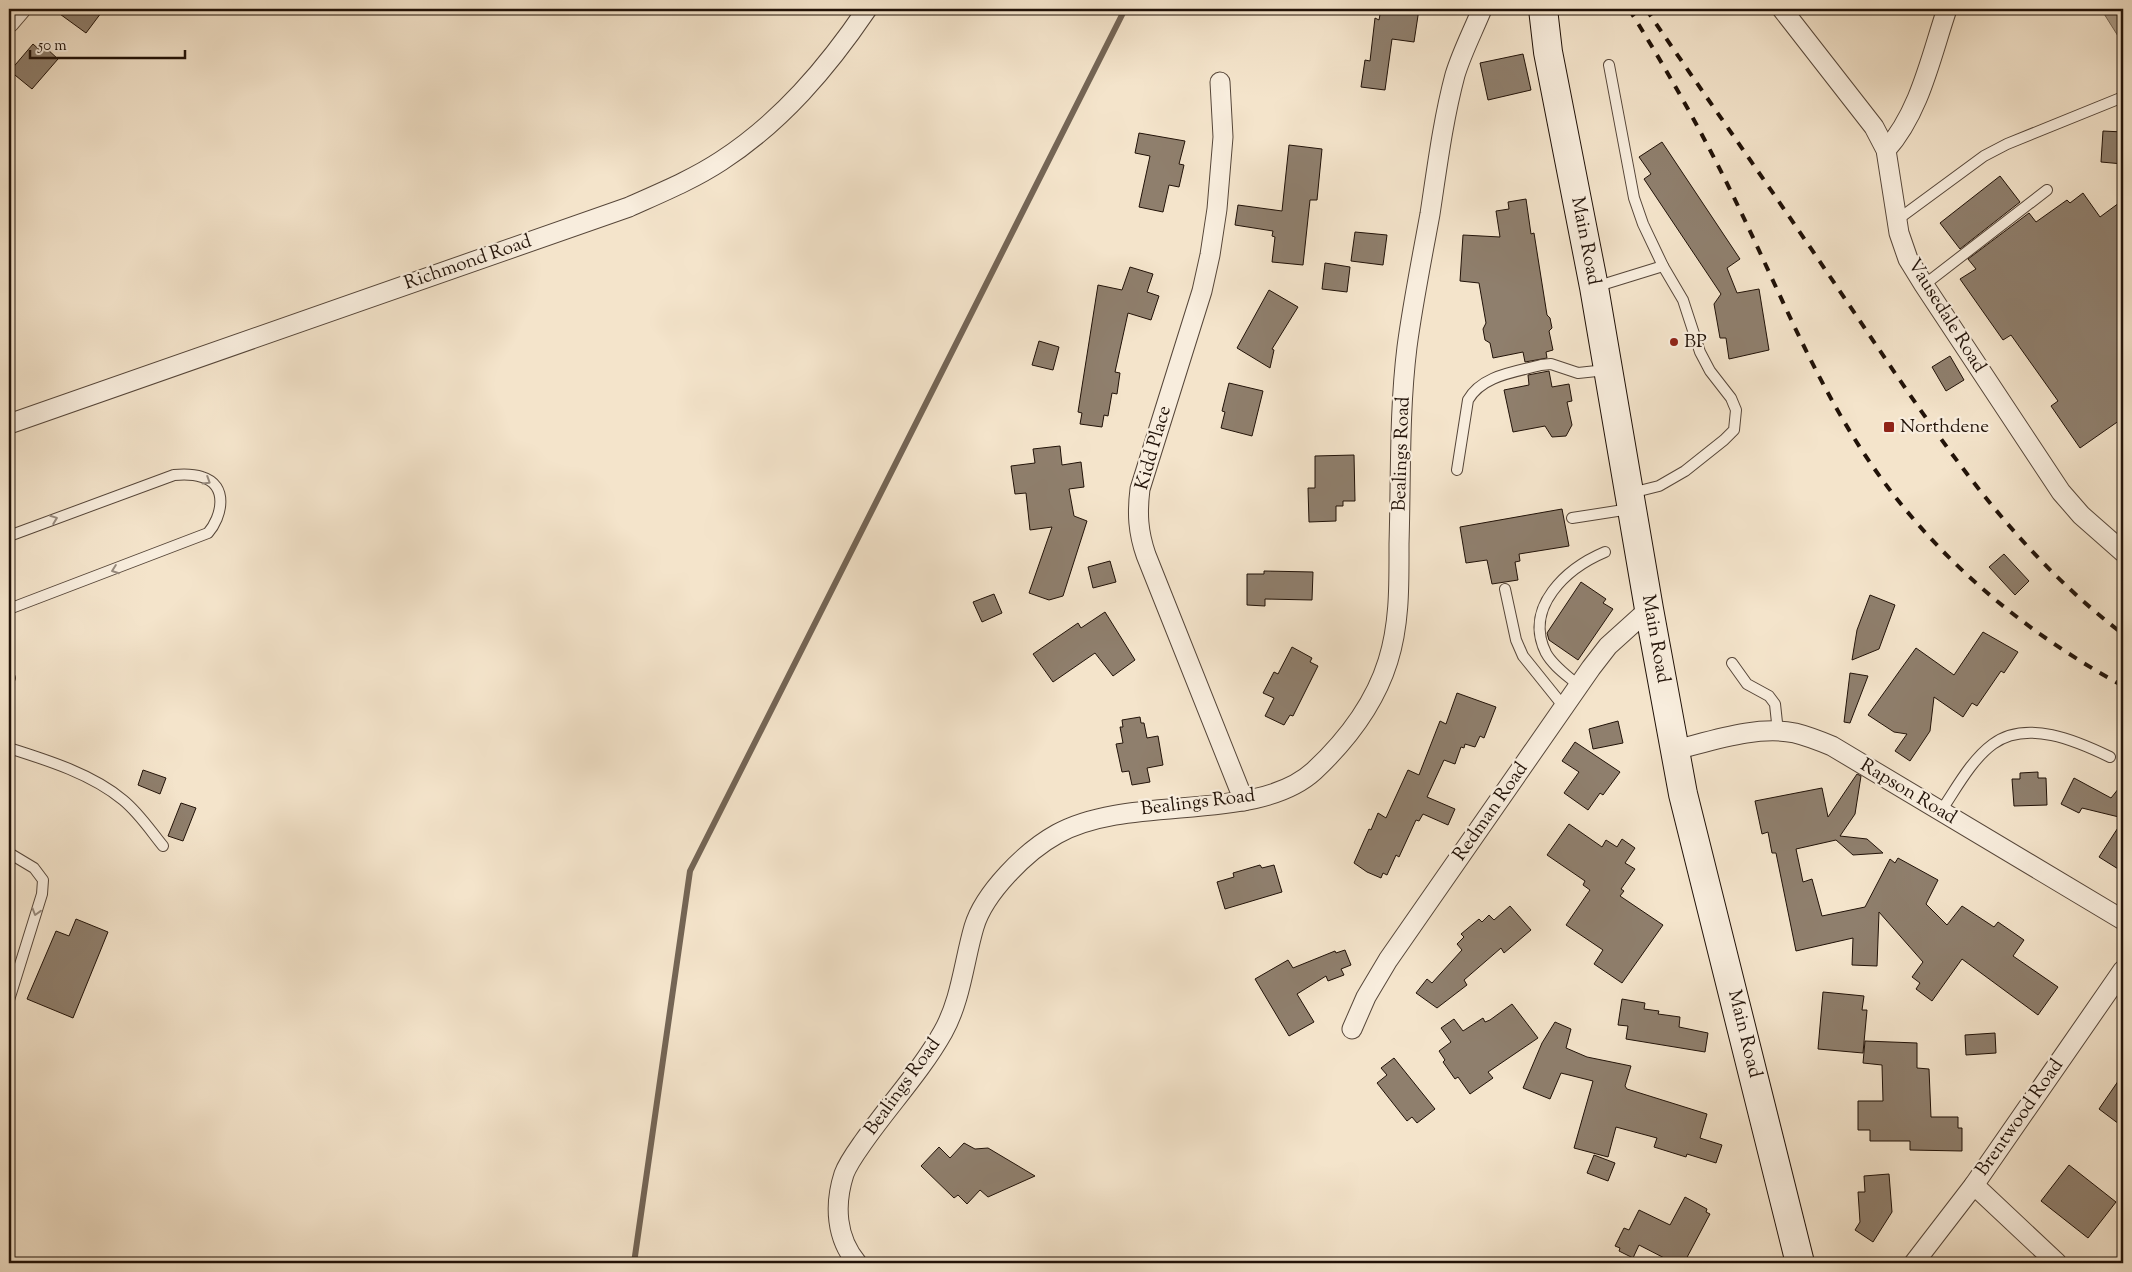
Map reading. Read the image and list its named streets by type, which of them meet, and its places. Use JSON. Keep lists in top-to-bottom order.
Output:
{
  "streets": {
    "main road": ["Main Road"],
    "street": [
      "Richmond Road",
      "Vausedale Road",
      "Kidd Place",
      "Bealings Road",
      "Rapson Road",
      "Redman Road",
      "Brentwood Road"
    ]
  },
  "crossings": [
    ["Main Road", "Rapson Road"],
    ["Main Road", "Redman Road"],
    ["Kidd Place", "Bealings Road"]
  ],
  "places": {
    "other": ["BP"],
    "transit": ["Northdene"]
  },
  "scale_bar": "50 m"
}
